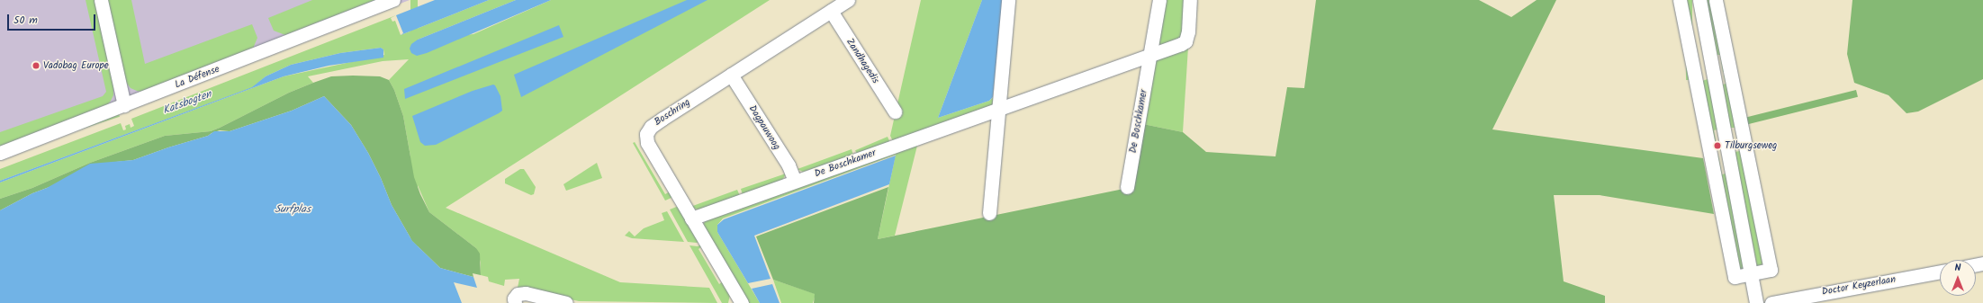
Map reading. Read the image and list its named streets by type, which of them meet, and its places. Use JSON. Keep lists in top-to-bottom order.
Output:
{
  "streets": {
    "street": [
      "Zandhagedis",
      "La Défense",
      "Boschring",
      "De Boschkamer",
      "Dagpauwoog",
      "Doctor Keyzerlaan"
    ]
  },
  "crossings": [
    ["Zandhagedis", "Boschring"],
    ["Boschring", "De Boschkamer"],
    ["Boschring", "Dagpauwoog"],
    ["De Boschkamer", "Dagpauwoog"]
  ],
  "water": ["Katsbogten", "Surfplas"],
  "places": ["Vadobag Europe", "Tilburgseweg"],
  "scale_bar": "50 m",
  "north": "top"
}
